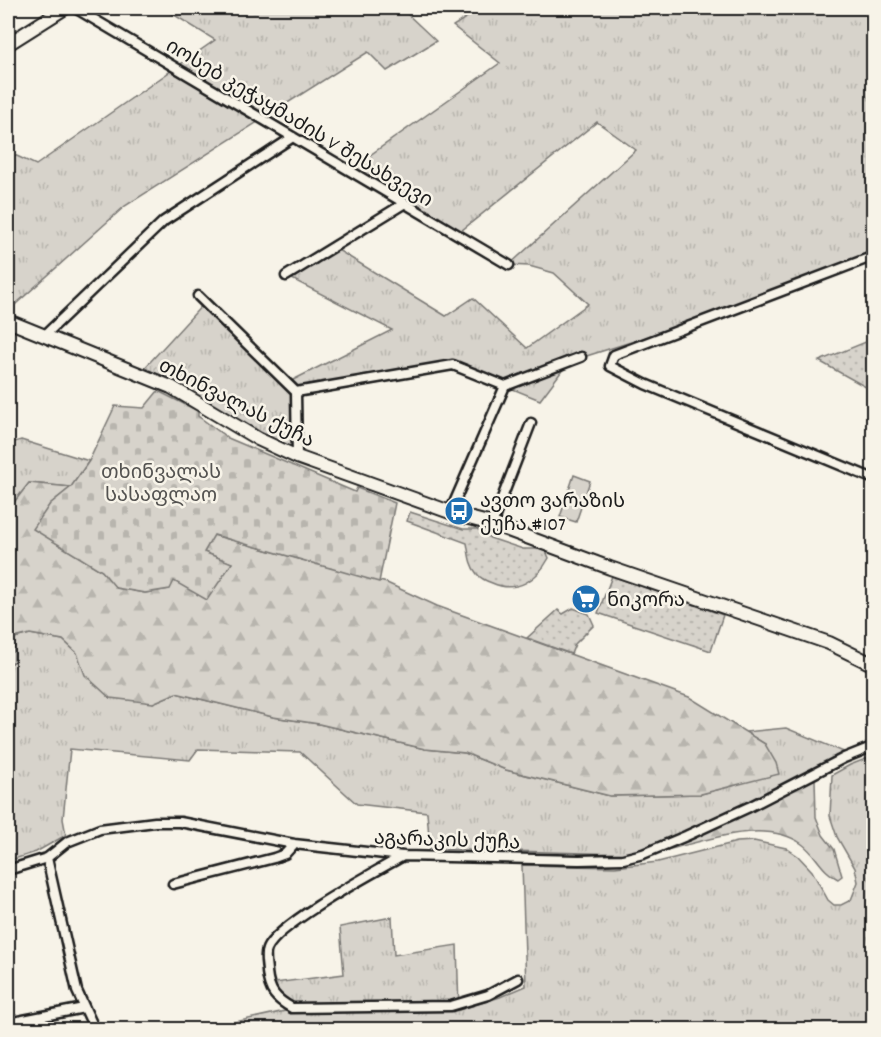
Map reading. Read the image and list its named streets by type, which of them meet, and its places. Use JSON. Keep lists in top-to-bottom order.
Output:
{
  "streets": {
    "street": ["იოსებ კეჭაყმაძის V შესახვევი", "თხინვალას ქუჩა", "აგარაკის ქუჩა"]
  },
  "parks": ["თხინვალას სასაფლაო"],
  "places": {
    "bus stop": ["ავთო ვარაზის ქუჩა #107"],
    "supermarket": ["ნიკორა"]
  }
}
